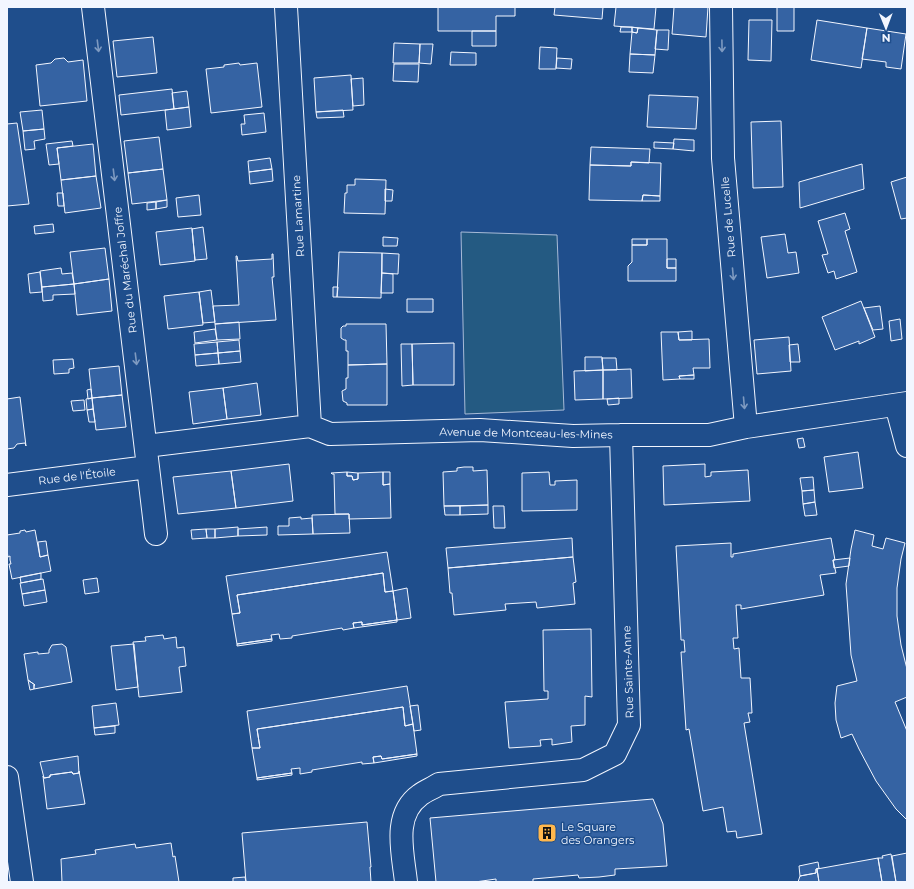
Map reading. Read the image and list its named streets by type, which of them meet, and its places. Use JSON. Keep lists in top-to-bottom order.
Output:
{
  "streets": {
    "street": [
      "Rue Lamartine",
      "Rue de Lucelle",
      "Rue du Maréchal Joffre",
      "Avenue de Montceau-les-Mines",
      "Rue de l'Étoile",
      "Rue Sainte-Anne"
    ]
  },
  "crossings": [
    ["Rue Lamartine", "Avenue de Montceau-les-Mines"],
    ["Rue de Lucelle", "Avenue de Montceau-les-Mines"],
    ["Rue du Maréchal Joffre", "Avenue de Montceau-les-Mines"],
    ["Rue du Maréchal Joffre", "Rue de l'Étoile"],
    ["Avenue de Montceau-les-Mines", "Rue de l'Étoile"],
    ["Avenue de Montceau-les-Mines", "Rue Sainte-Anne"]
  ],
  "one_way": ["Rue de Lucelle", "Rue du Maréchal Joffre"],
  "places": {
    "building": ["Le Square des Orangers"]
  },
  "north": "bottom"
}
